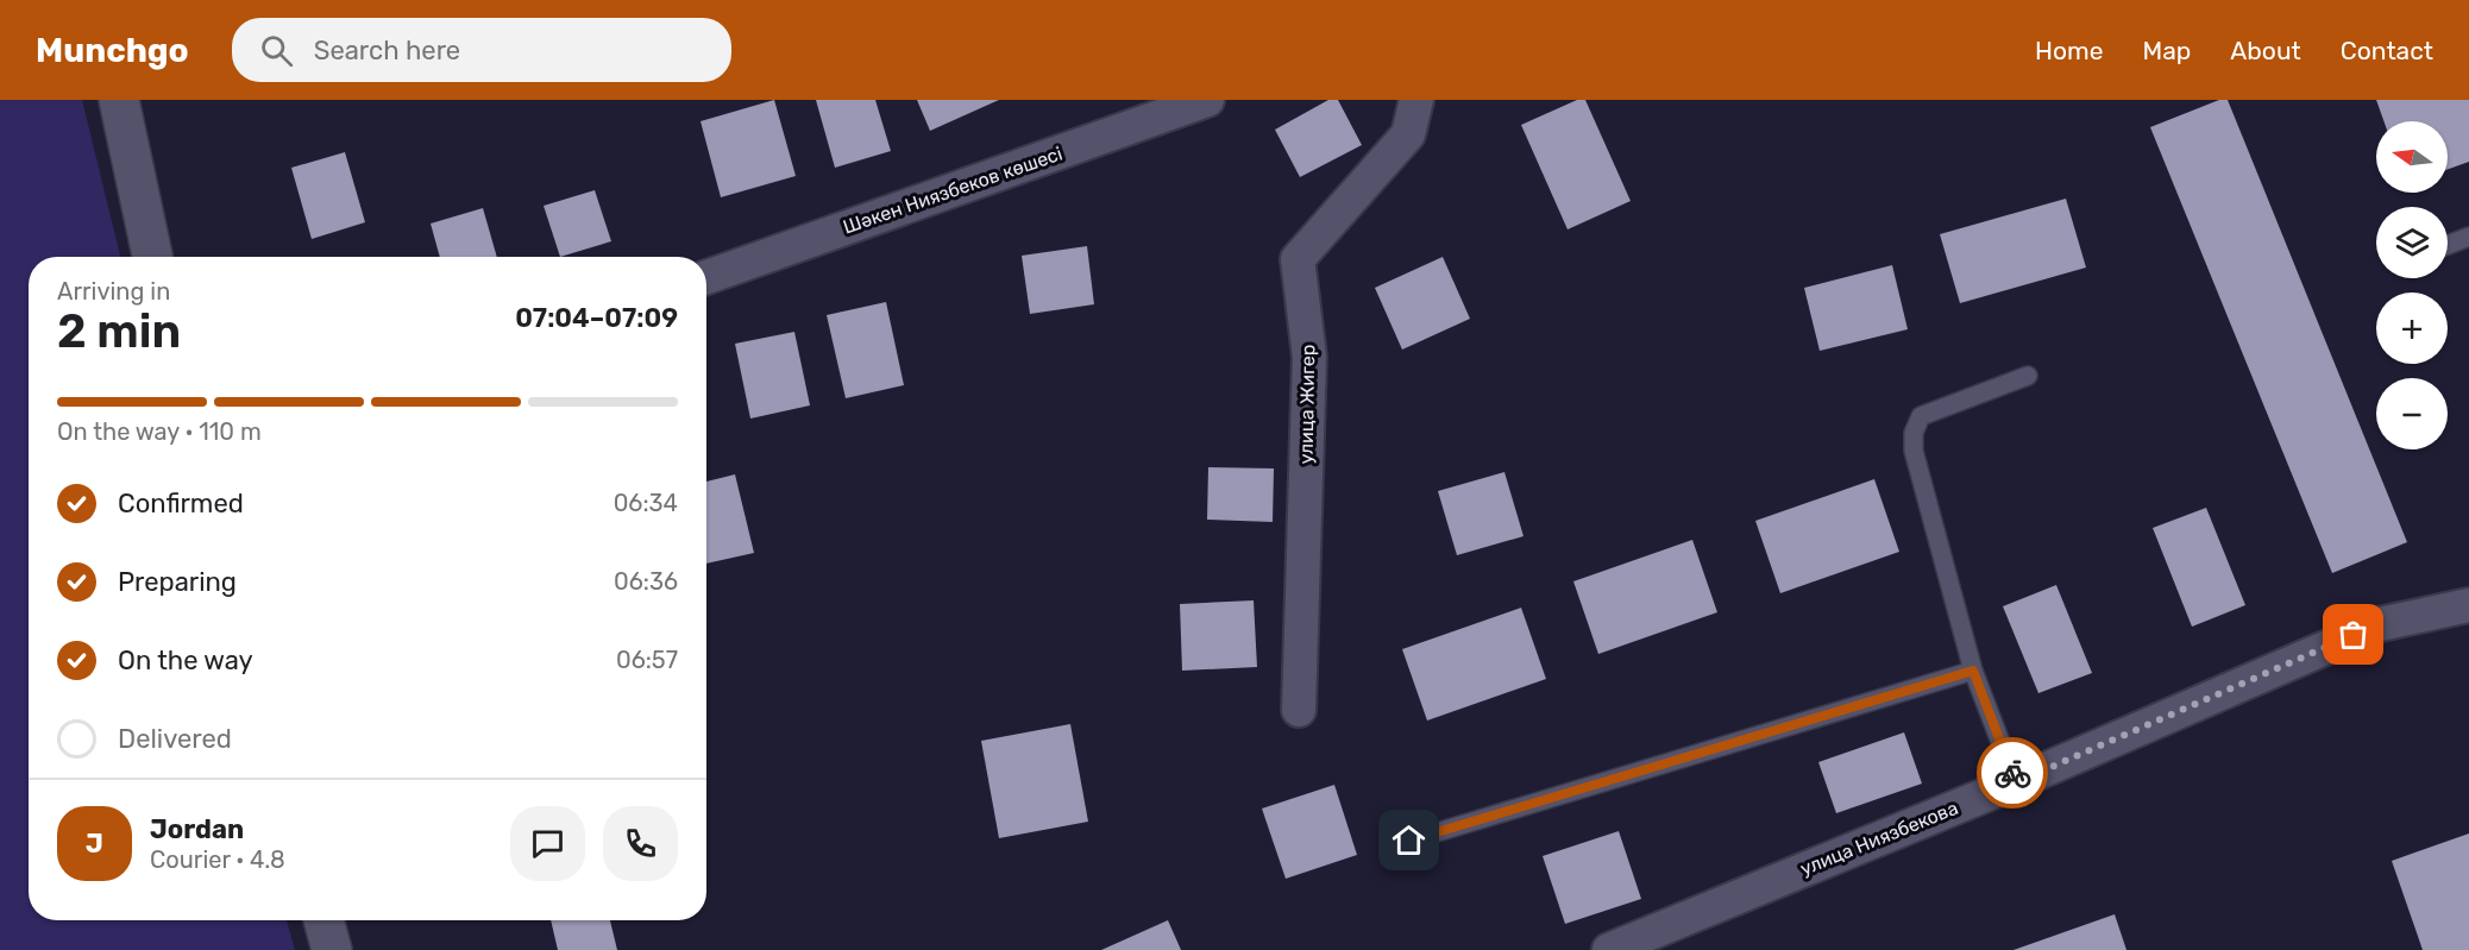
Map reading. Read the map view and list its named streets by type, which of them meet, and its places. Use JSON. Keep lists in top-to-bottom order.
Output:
{
  "streets": {
    "street": ["Шәкен Ниязбеков көшесі", "улица Жигер", "улица Ниязбекова"]
  },
  "north": "left",
  "page": {
    "header": "Munchgo",
    "search": "Search here",
    "nav": [
      "Home",
      "Map",
      "About",
      "Contact"
    ],
    "map_buttons": ["+", "−"],
    "heading": ["2 min", "Arriving in", "07:04–07:09"],
    "panel": ["Jordan", "Courier · 4.8"],
    "bar": "On the way · 110 m",
    "list": [
      ["Confirmed", "06:34"],
      ["Preparing", "06:36"],
      ["On the way", "06:57"],
      "Delivered"
    ],
    "round": "J"
  }
}
